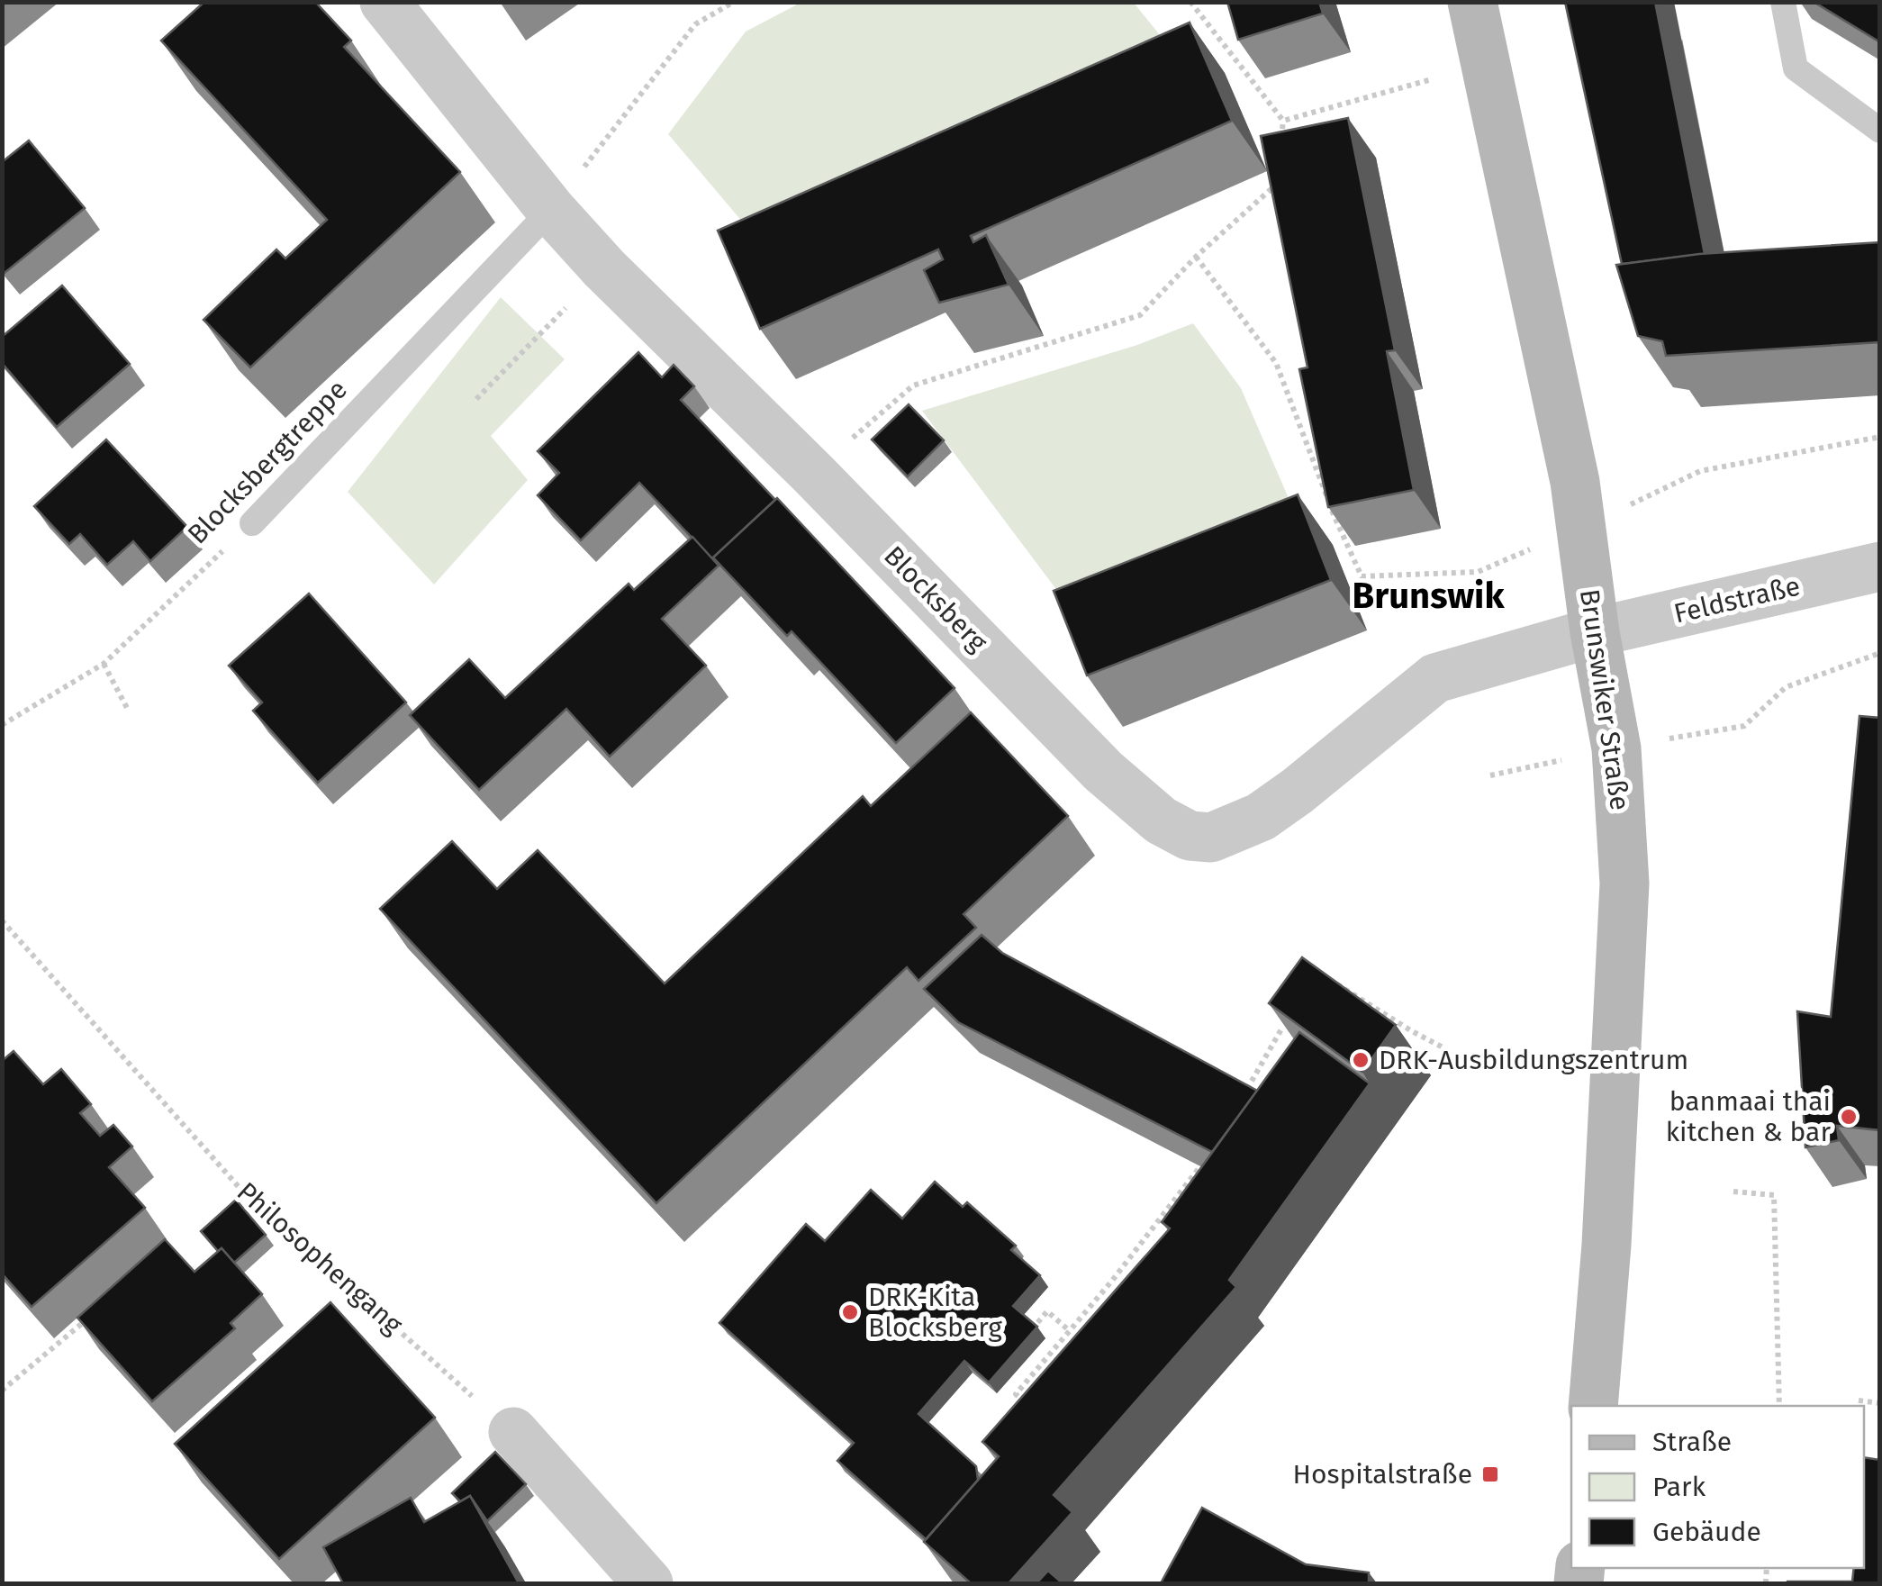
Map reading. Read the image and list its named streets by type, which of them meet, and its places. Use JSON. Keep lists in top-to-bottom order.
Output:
{
  "streets": {
    "main road": ["Brunswiker Straße"],
    "street": ["Blocksberg", "Feldstraße"],
    "lane": ["Blocksbergtreppe"],
    "path": ["Philosophengang"]
  },
  "crossings": [
    ["Blocksbergtreppe", "Blocksberg"],
    ["Blocksberg", "Feldstraße"],
    ["Blocksberg", "Brunswiker Straße"],
    ["Feldstraße", "Brunswiker Straße"]
  ],
  "districts": ["Brunswik"],
  "places": {
    "other": ["DRK-Ausbildungszentrum", "banmaai thai kitchen & bar", "DRK-Kita Blocksberg"],
    "transit": ["Hospitalstraße"]
  },
  "legend": ["Straße", "Park", "Gebäude"]
}
